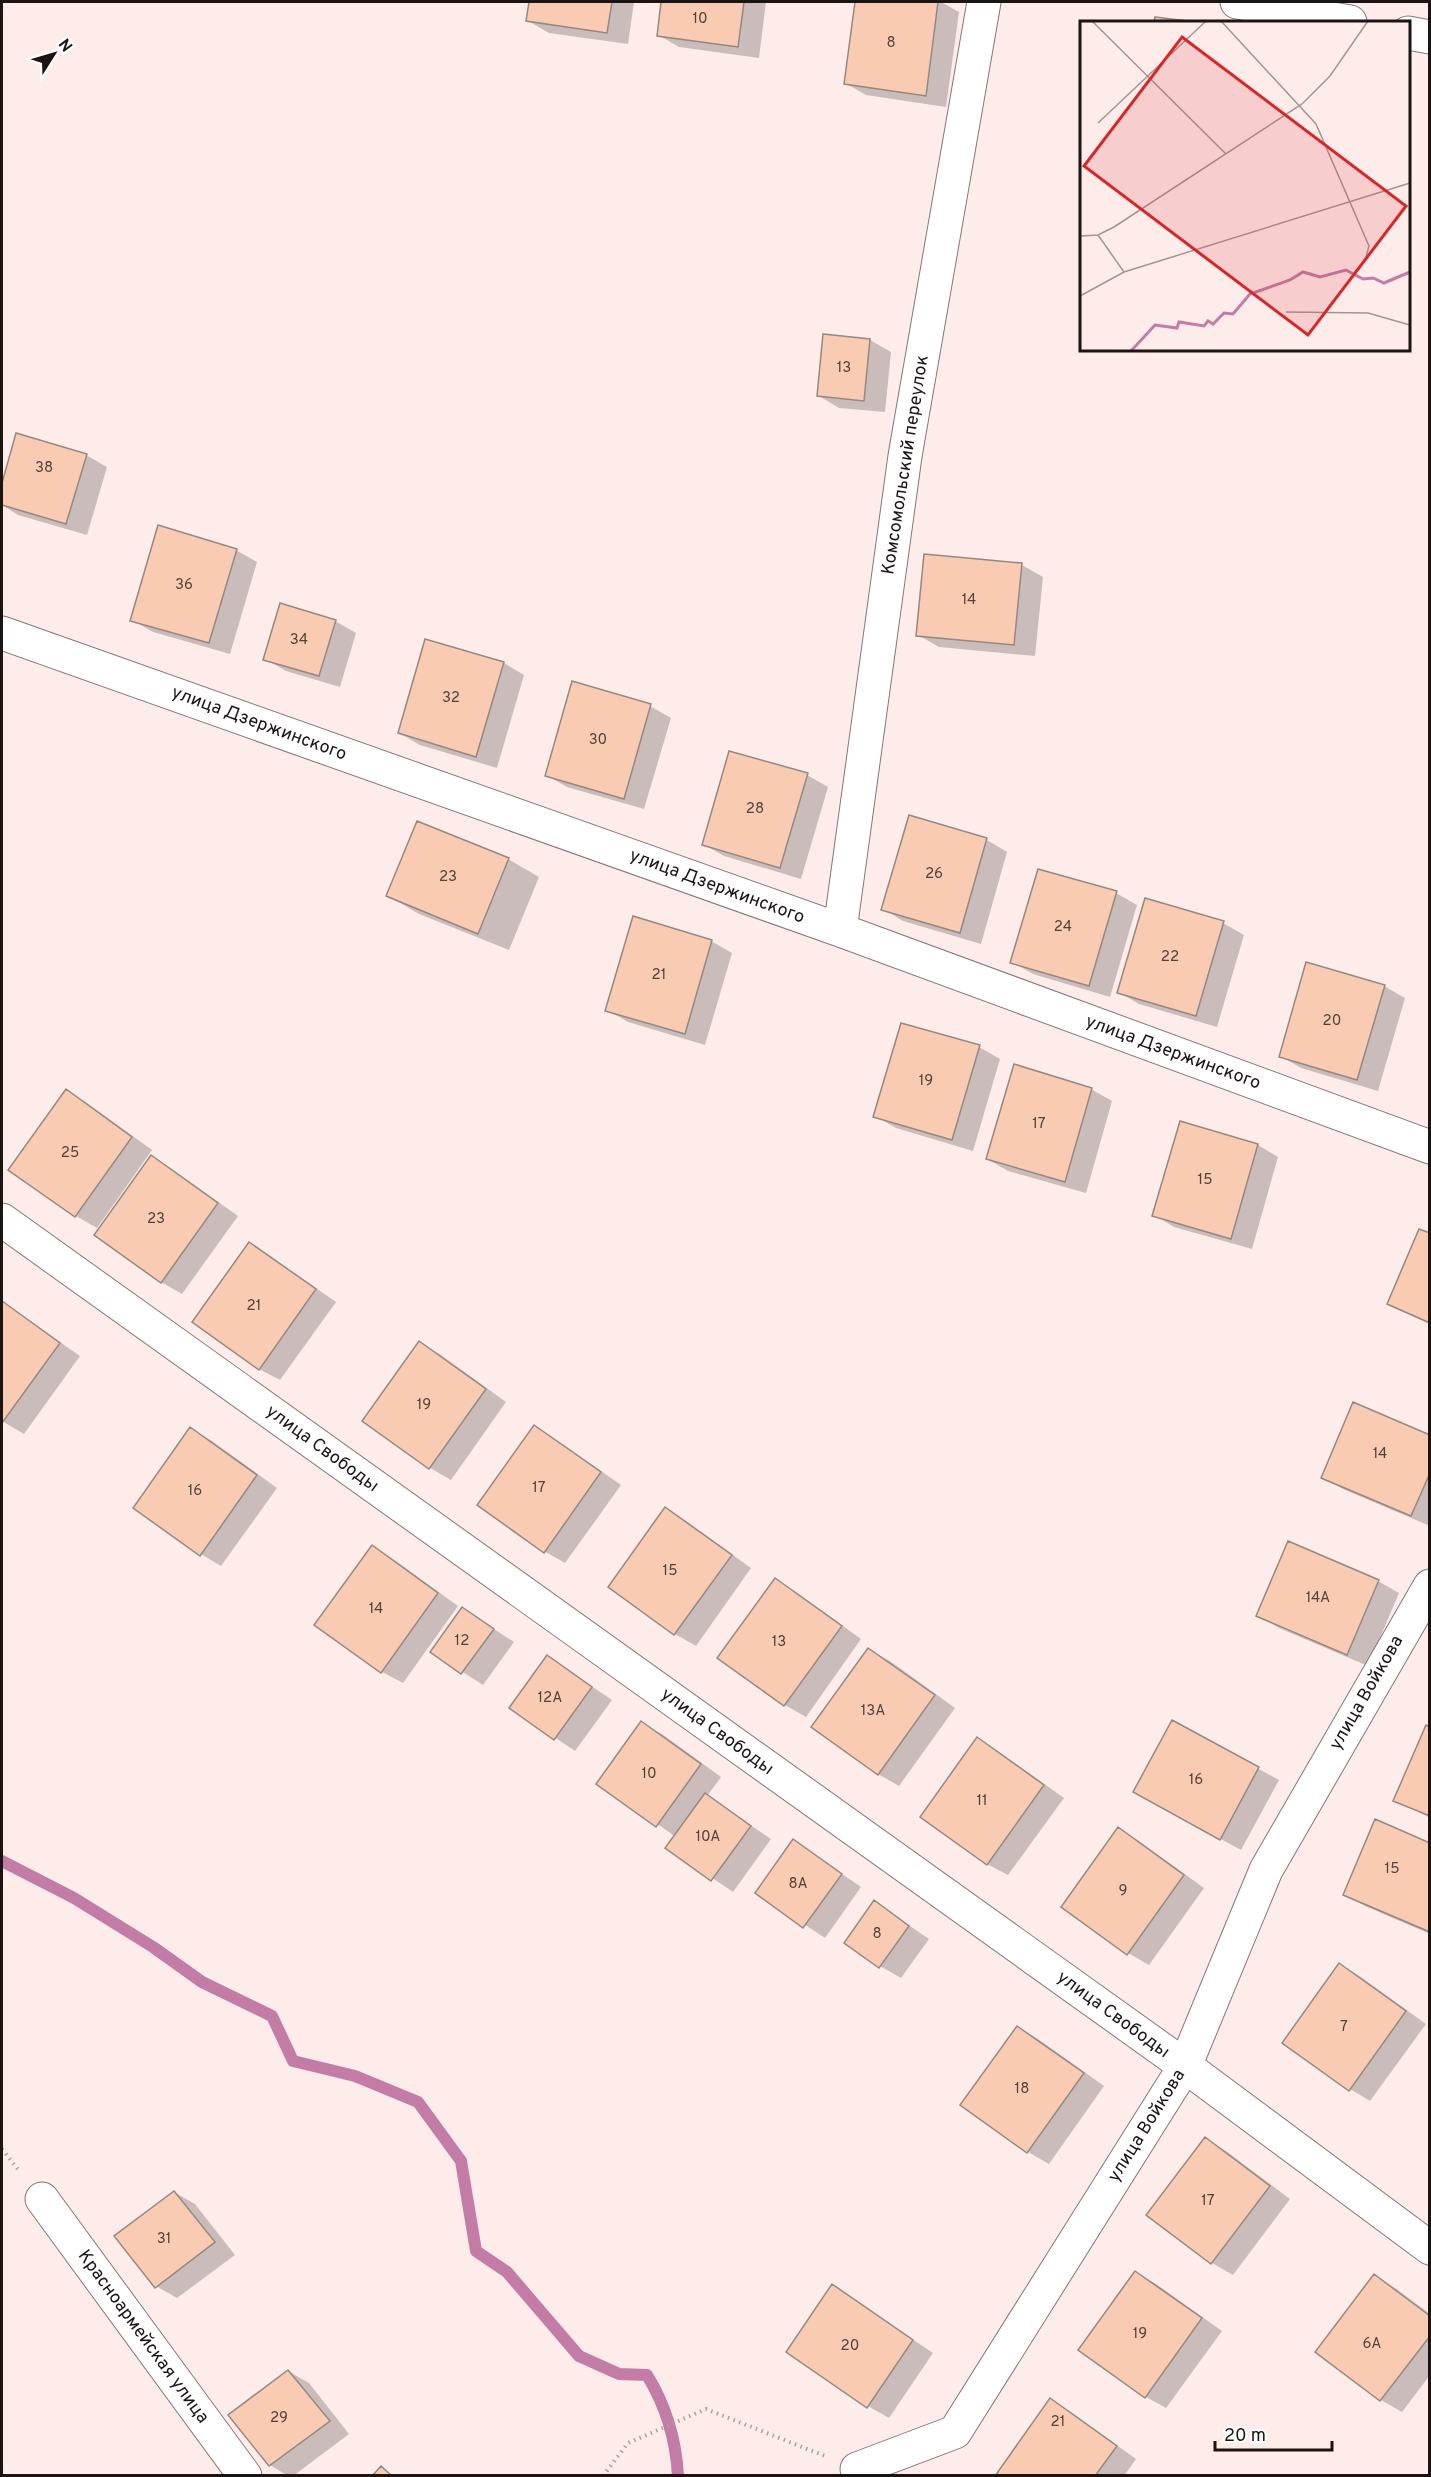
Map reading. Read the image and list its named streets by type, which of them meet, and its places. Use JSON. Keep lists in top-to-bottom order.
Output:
{
  "streets": {
    "street": [
      "Комсомольский переулок",
      "улица Дзержинского",
      "улица Свободы",
      "улица Войкова",
      "Красноармейская улица"
    ]
  },
  "crossings": [
    ["Комсомольский переулок", "улица Дзержинского"],
    ["улица Свободы", "улица Войкова"]
  ],
  "house_numbers": [
    "10",
    "8",
    "13",
    "38",
    "36",
    "14",
    "34",
    "32",
    "30",
    "28",
    "26",
    "23",
    "24",
    "22",
    "21",
    "20",
    "19",
    "17",
    "25",
    "15",
    "23",
    "21",
    "19",
    "14",
    "17",
    "16",
    "15",
    "14А",
    "14",
    "12",
    "13",
    "12А",
    "13А",
    "10",
    "16",
    "11",
    "10А",
    "15",
    "8А",
    "9",
    "8",
    "7",
    "18",
    "17",
    "31",
    "19",
    "6А",
    "20",
    "29",
    "21"
  ],
  "scale_bar": "20 m",
  "north": "top right"
}
